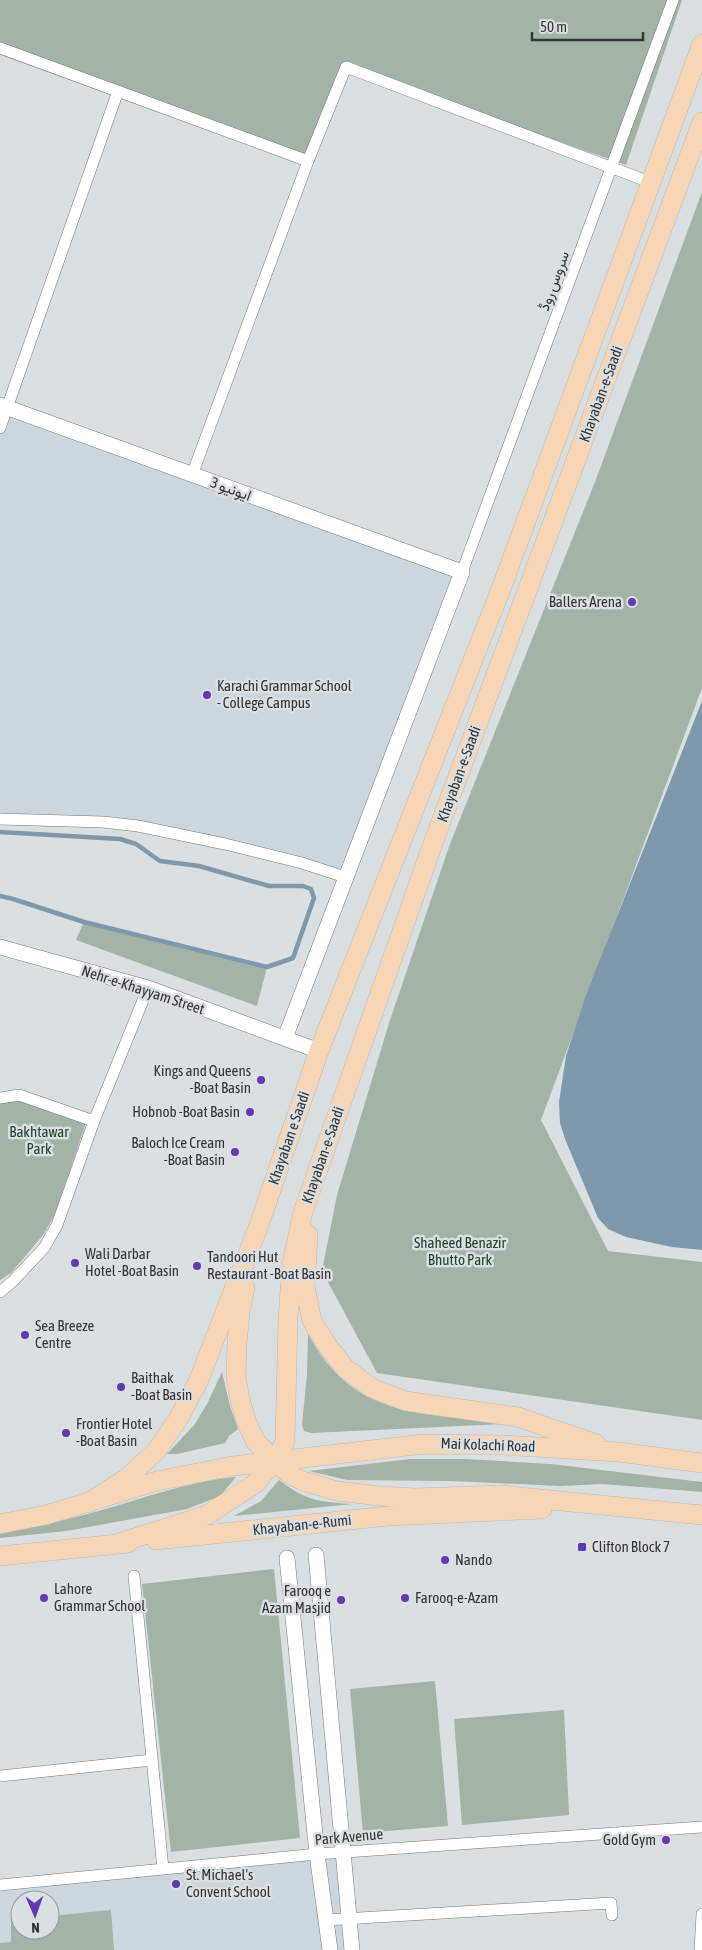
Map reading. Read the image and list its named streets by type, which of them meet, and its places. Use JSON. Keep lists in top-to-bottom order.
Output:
{
  "streets": {
    "main road": [
      "Khayaban-e-Saadi",
      "Khayaban e Saadi",
      "Mai Kolachi Road",
      "Khayaban-e-Rumi"
    ],
    "street": [
      "سروس روڈ",
      "ایونیو 3",
      "Nehr-e-Khayyam Street",
      "Park Avenue"
    ]
  },
  "crossings": [
    ["سروس روڈ", "ایونیو 3"],
    ["Khayaban-e-Saadi", "Nehr-e-Khayyam Street"],
    ["Khayaban-e-Saadi", "Khayaban e Saadi"],
    ["Khayaban-e-Saadi", "Mai Kolachi Road"],
    ["Nehr-e-Khayyam Street", "Khayaban e Saadi"]
  ],
  "parks": ["Bakhtawar Park", "Shaheed Benazir Bhutto Park"],
  "places": {
    "other": [
      "Ballers Arena",
      "Karachi Grammar School - College Campus",
      "Kings and Queens -Boat Basin",
      "Hobnob -Boat Basin",
      "Baloch Ice Cream -Boat Basin",
      "Wali Darbar Hotel -Boat Basin",
      "Tandoori Hut Restaurant -Boat Basin",
      "Sea Breeze Centre",
      "Baithak -Boat Basin",
      "Frontier Hotel -Boat Basin",
      "Nando",
      "Lahore Grammar School",
      "Farooq-e-Azam",
      "Farooq e Azam Masjid",
      "Gold Gym",
      "St. Michael's Convent School"
    ],
    "transit": ["Clifton Block 7"]
  },
  "scale_bar": "50 m",
  "north": "bottom"
}
